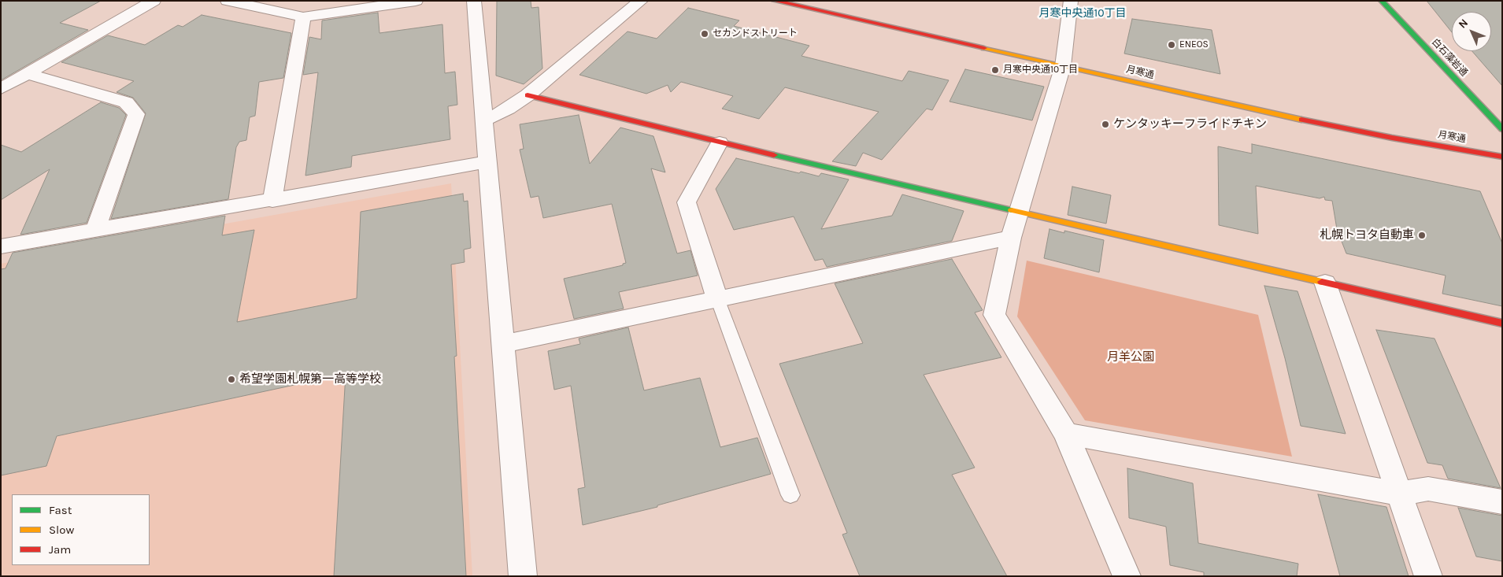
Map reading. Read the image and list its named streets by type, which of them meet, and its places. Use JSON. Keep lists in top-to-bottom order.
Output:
{
  "streets": {
    "main road": ["白石藻岩通", "月寒通"]
  },
  "districts": ["月寒中央通10丁目"],
  "parks": ["月羊公園"],
  "places": [
    "セカンドストリート",
    "ENEOS",
    "月寒中央通10丁目",
    "ケンタッキーフライドチキン",
    "札幌トヨタ自動車",
    "希望学園札幌第一高等学校"
  ],
  "legend": ["Fast", "Slow", "Jam"],
  "north": "top left"
}
